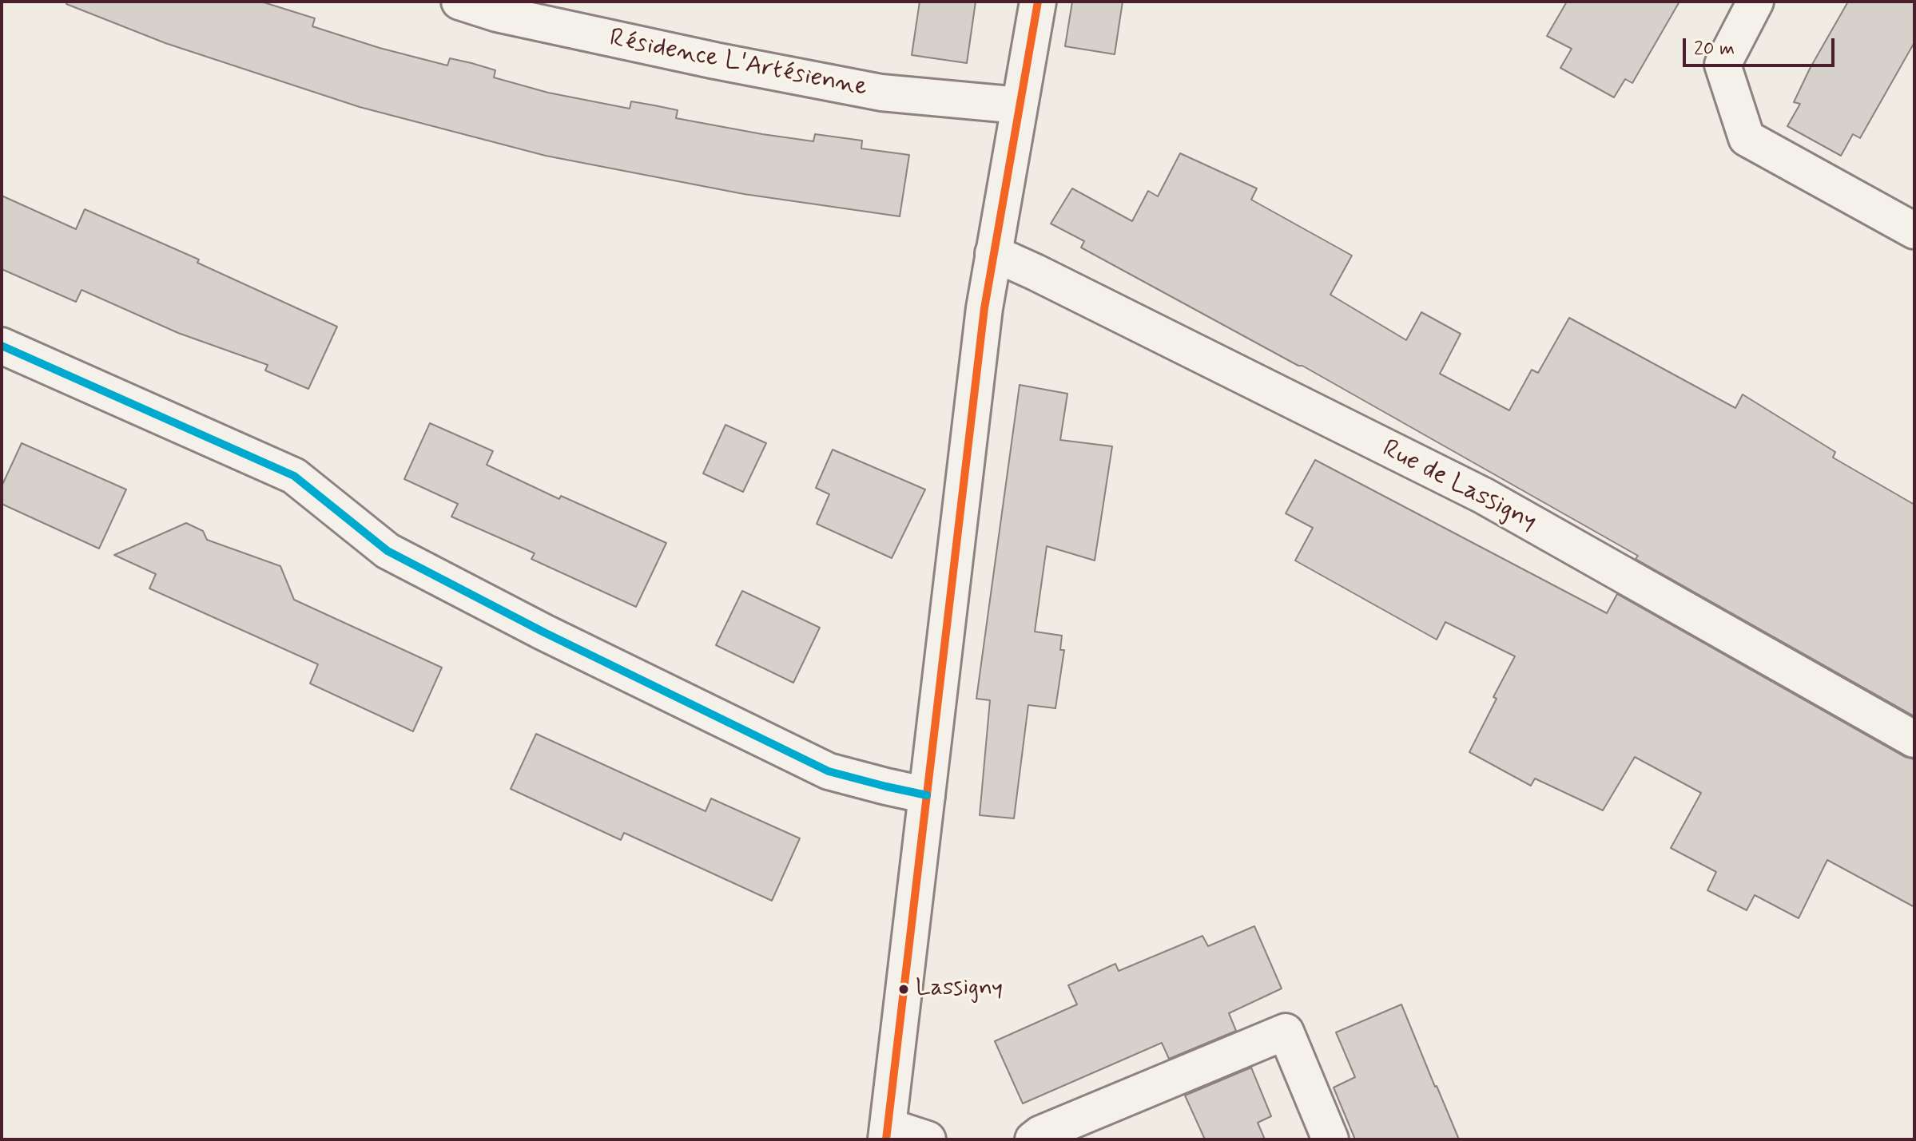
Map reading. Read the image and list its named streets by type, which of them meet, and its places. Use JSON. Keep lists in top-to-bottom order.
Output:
{
  "streets": {
    "street": ["Résidence L'Artésienne", "Rue de Lassigny"]
  },
  "places": ["Lassigny"],
  "lines": ["transit line 20"],
  "scale_bar": "20 m"
}
